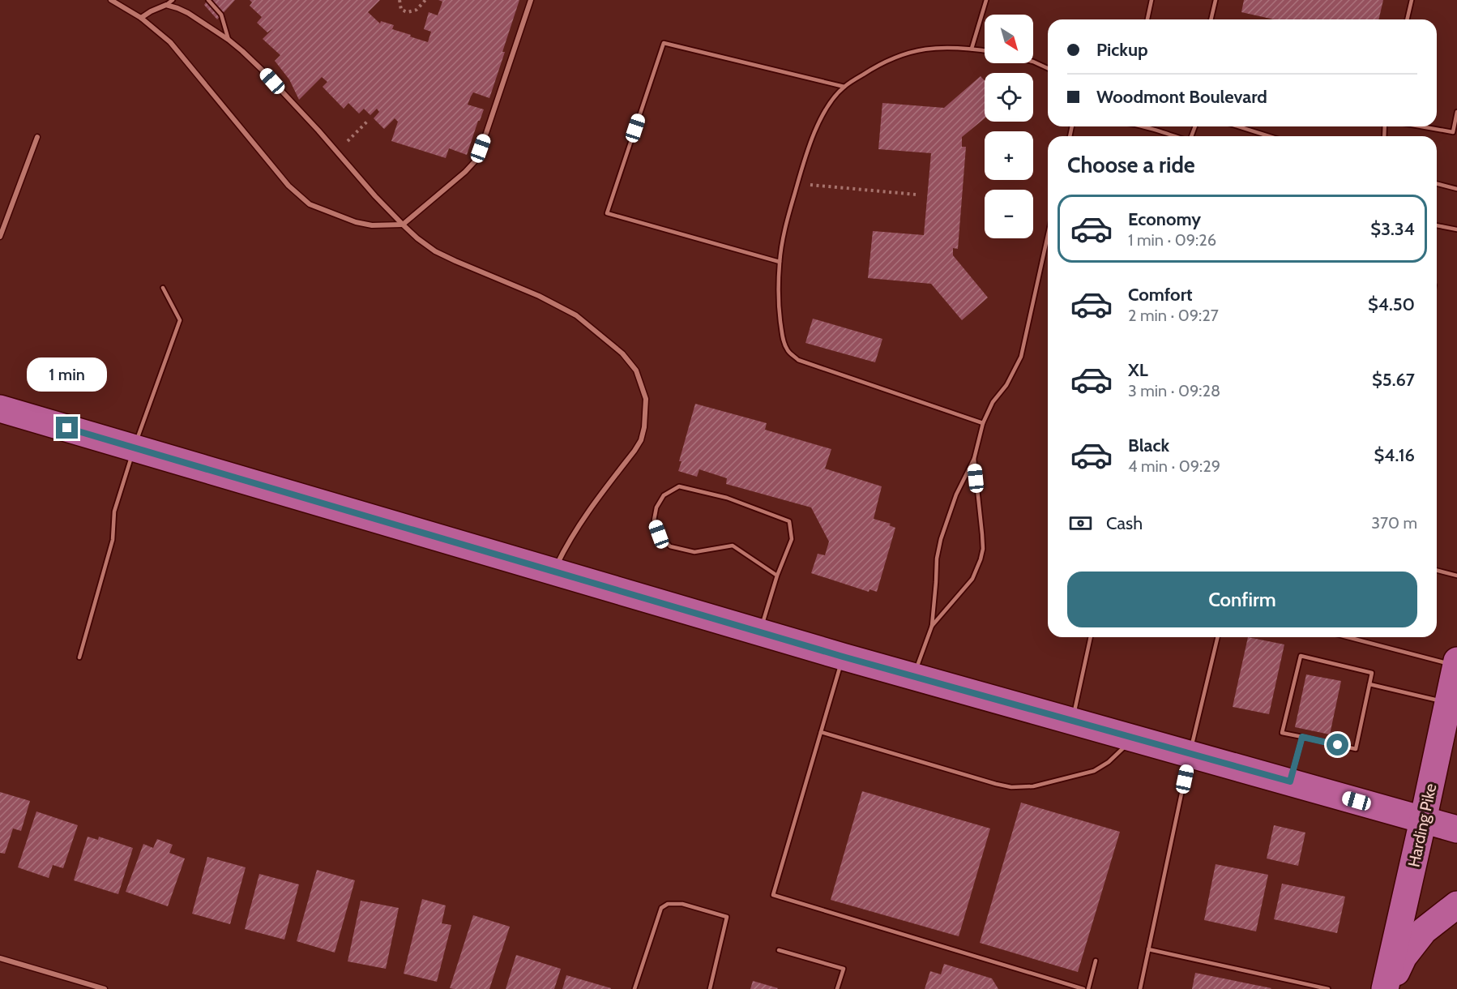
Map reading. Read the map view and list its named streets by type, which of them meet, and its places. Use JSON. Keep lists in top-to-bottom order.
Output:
{
  "streets": {
    "main road": ["Harding Pike"]
  },
  "north": "bottom right",
  "page": {
    "map_buttons": ["+", "−"],
    "banner": ["Pickup", "Woodmont Boulevard"],
    "heading": "Choose a ride",
    "list": [
      {
        "name": "Economy",
        "note": "1 min · 09:26",
        "value": "$3.34"
      },
      {
        "name": "Comfort",
        "note": "2 min · 09:27",
        "value": "$4.50"
      },
      {
        "name": "XL",
        "note": "3 min · 09:28",
        "value": "$5.67"
      },
      {
        "name": "Black",
        "note": "4 min · 09:29",
        "value": "$4.16"
      }
    ],
    "bubble": "1 min",
    "pay": ["Cash", "370 m"],
    "buttons": "Confirm"
  }
}
